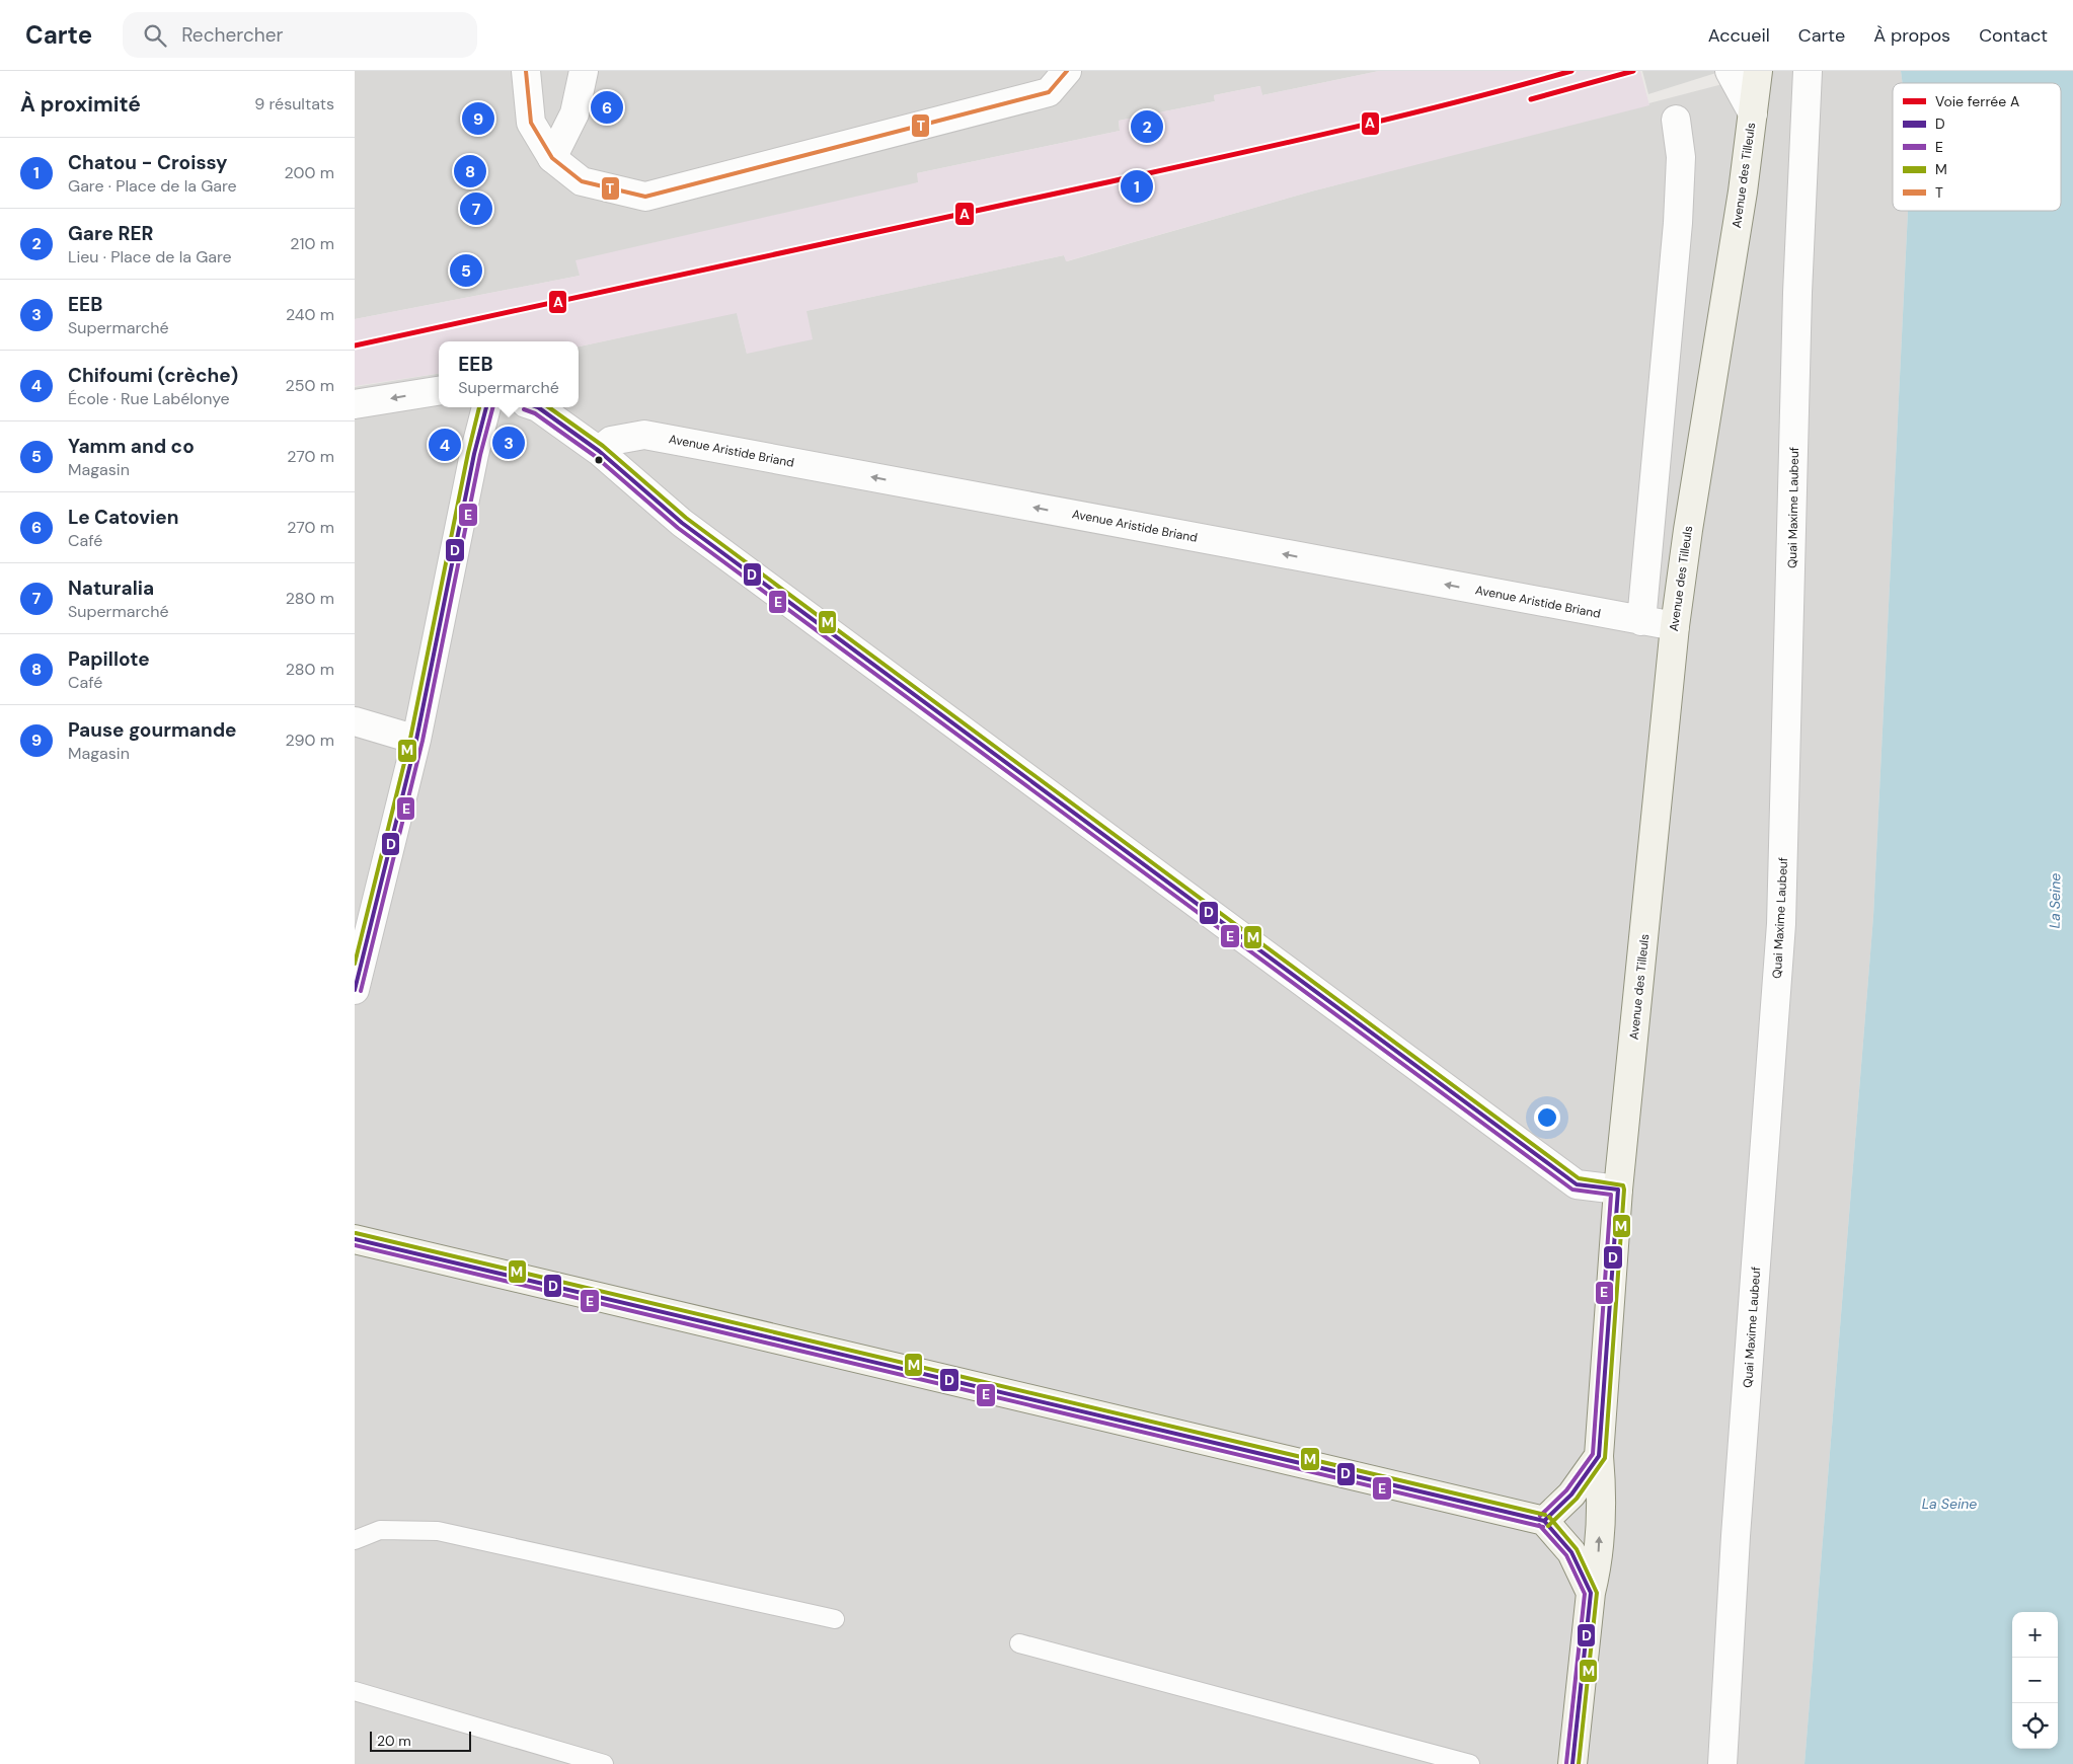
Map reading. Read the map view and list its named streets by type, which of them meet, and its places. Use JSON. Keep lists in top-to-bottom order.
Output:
{
  "streets": {
    "main road": ["Avenue des Tilleuls"],
    "street": ["Avenue Aristide Briand", "Quai Maxime Laubeuf"]
  },
  "crossings": [
    ["Avenue des Tilleuls", "Avenue Aristide Briand"]
  ],
  "one_way": ["Avenue Aristide Briand"],
  "water": ["La Seine"],
  "lines": [
    "rail line A",
    "transit line T",
    "transit line D",
    "transit line E",
    "transit line M"
  ],
  "legend": [
    "Voie ferrée A",
    "D",
    "E",
    "M",
    "T"
  ],
  "scale_bar": "20 m",
  "page": {
    "header": "Carte",
    "search": "Rechercher",
    "nav": [
      "Accueil",
      "Carte",
      "À propos",
      "Contact"
    ],
    "heading": ["À proximité", "9 résultats"],
    "pins": [
      "6",
      "9",
      "2",
      "8",
      "1",
      "7",
      "5",
      "3",
      "4"
    ],
    "list": [
      {
        "mark": "1",
        "name": "Chatou - Croissy",
        "note": "Gare · Place de la Gare",
        "value": "200 m"
      },
      {
        "mark": "2",
        "name": "Gare RER",
        "note": "Lieu · Place de la Gare",
        "value": "210 m"
      },
      {
        "mark": "3",
        "name": "EEB",
        "note": "Supermarché",
        "value": "240 m"
      },
      {
        "mark": "4",
        "name": "Chifoumi (crèche)",
        "note": "École · Rue Labélonye",
        "value": "250 m"
      },
      {
        "mark": "5",
        "name": "Yamm and co",
        "note": "Magasin",
        "value": "270 m"
      },
      {
        "mark": "6",
        "name": "Le Catovien",
        "note": "Café",
        "value": "270 m"
      },
      {
        "mark": "7",
        "name": "Naturalia",
        "note": "Supermarché",
        "value": "280 m"
      },
      {
        "mark": "8",
        "name": "Papillote",
        "note": "Café",
        "value": "280 m"
      },
      {
        "mark": "9",
        "name": "Pause gourmande",
        "note": "Magasin",
        "value": "290 m"
      }
    ],
    "popup": ["EEB", "Supermarché"],
    "map_buttons": ["+", "−"],
    "scale": "20 m"
  }
}
